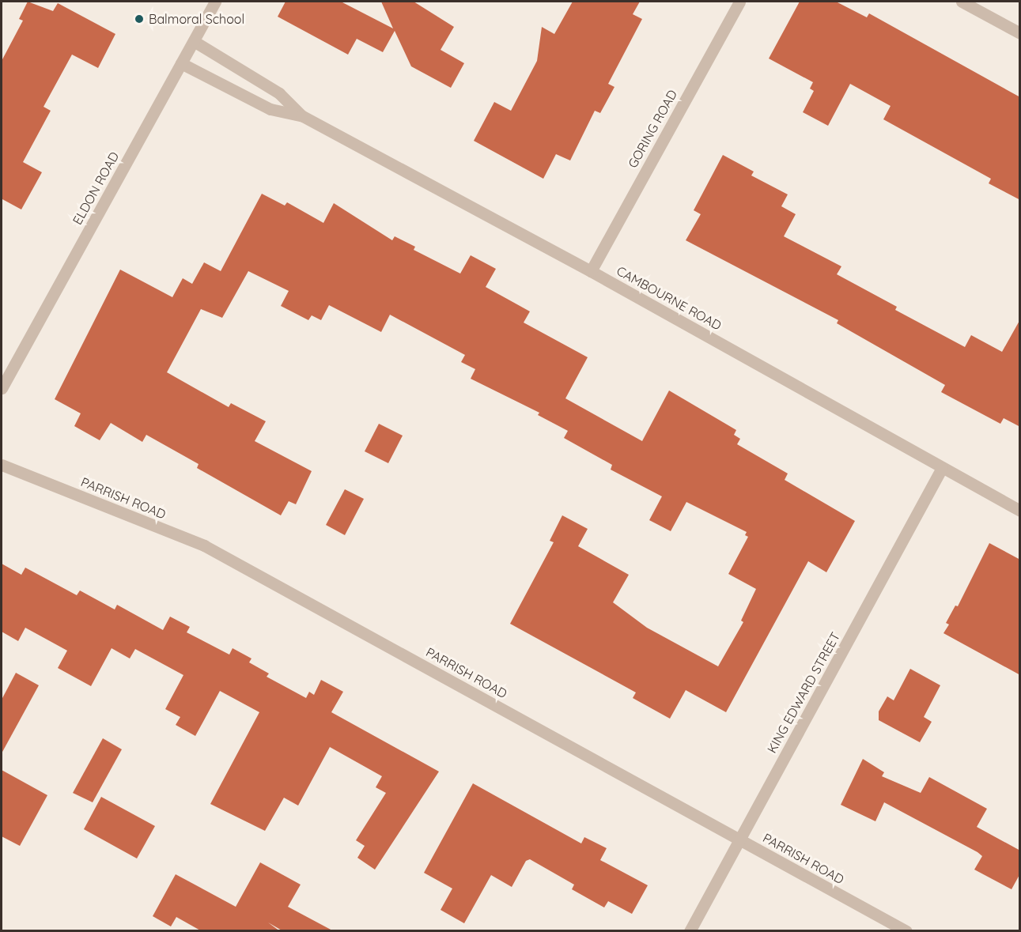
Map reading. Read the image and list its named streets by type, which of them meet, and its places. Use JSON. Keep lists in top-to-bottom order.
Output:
{
  "streets": {
    "street": [
      "GORING ROAD",
      "ELDON ROAD",
      "CAMBOURNE ROAD",
      "PARRISH ROAD",
      "KING EDWARD STREET"
    ]
  },
  "crossings": [
    ["GORING ROAD", "CAMBOURNE ROAD"],
    ["ELDON ROAD", "CAMBOURNE ROAD"],
    ["CAMBOURNE ROAD", "KING EDWARD STREET"],
    ["PARRISH ROAD", "KING EDWARD STREET"]
  ],
  "places": ["Balmoral School"]
}
